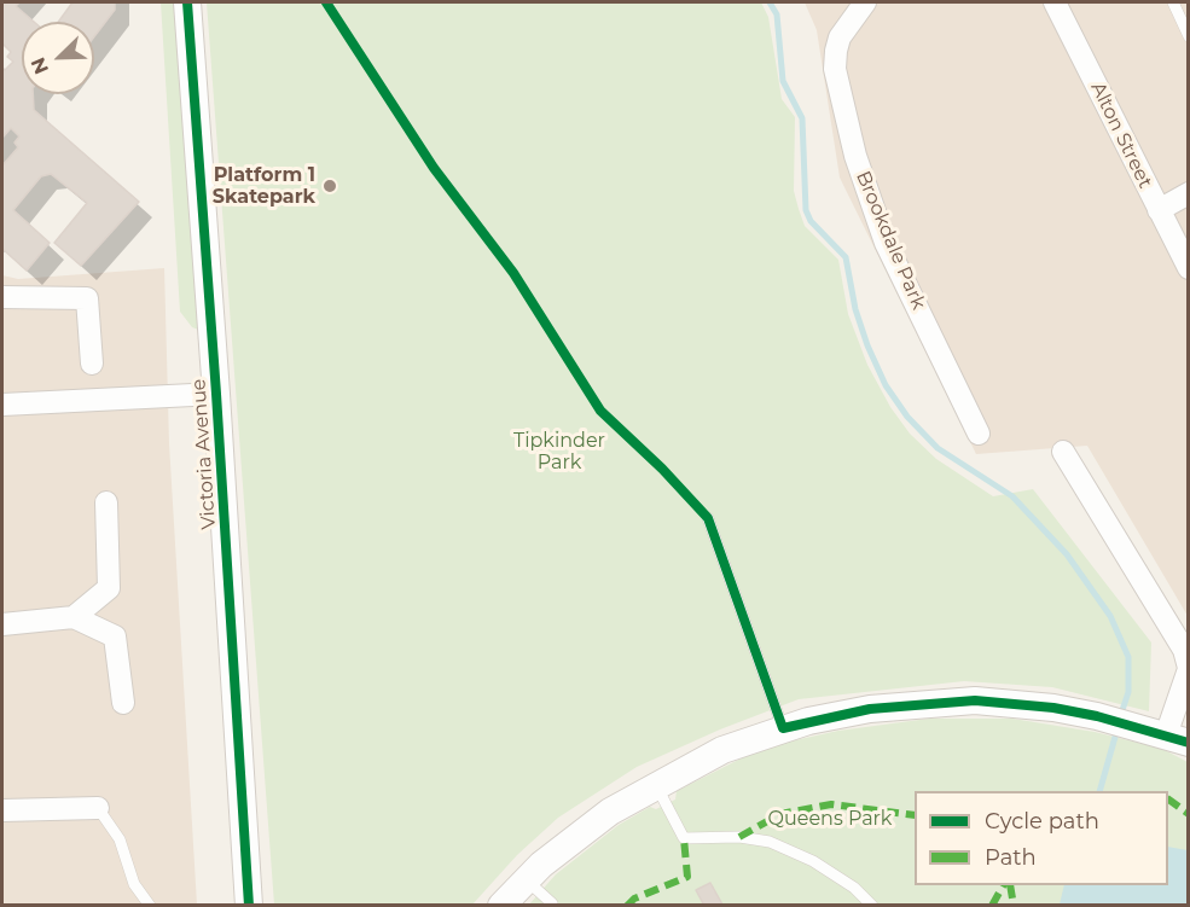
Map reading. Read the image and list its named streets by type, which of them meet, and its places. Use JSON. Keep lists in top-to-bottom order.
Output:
{
  "streets": {
    "street": ["Alton Street", "Brookdale Park", "Victoria Avenue"]
  },
  "parks": ["Tipkinder Park", "Queens Park"],
  "places": ["Platform 1 Skatepark"],
  "legend": ["Cycle path", "Path"],
  "north": "bottom left"
}
